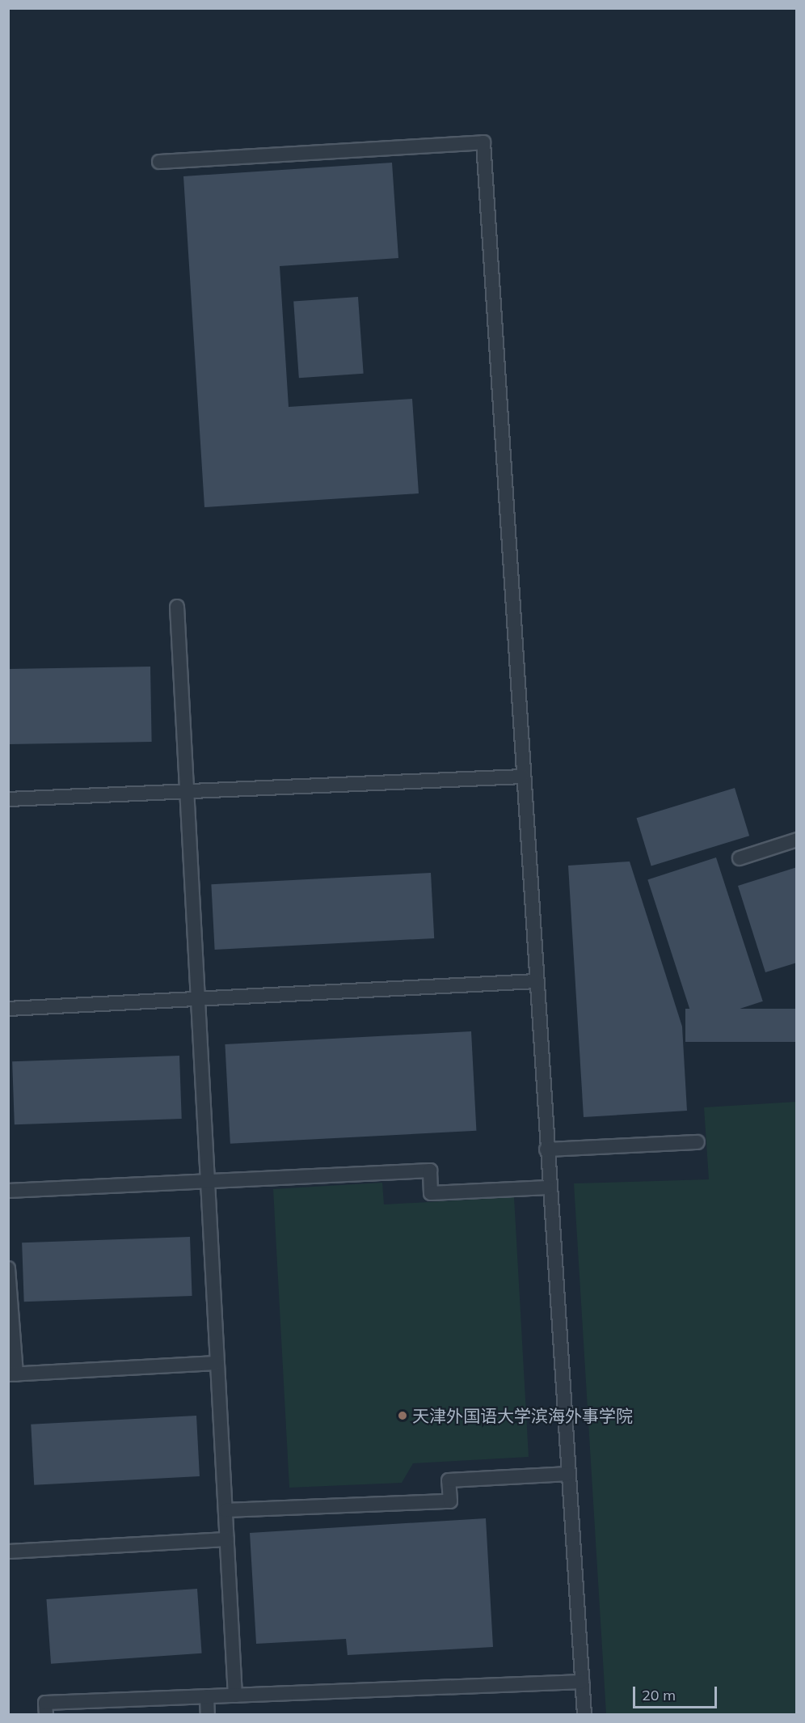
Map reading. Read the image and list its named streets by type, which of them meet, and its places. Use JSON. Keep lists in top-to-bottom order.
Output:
{
  "places": ["天津外国语大学滨海外事学院"],
  "scale_bar": "20 m"
}
